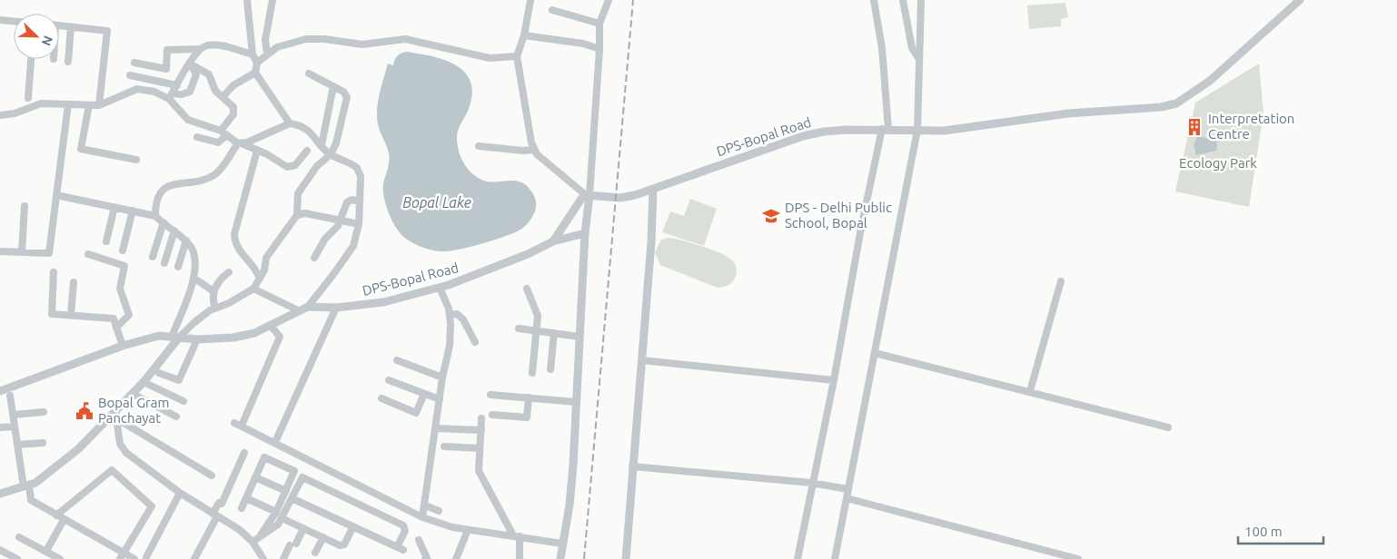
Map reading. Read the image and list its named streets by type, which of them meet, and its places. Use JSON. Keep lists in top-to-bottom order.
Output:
{
  "streets": {
    "street": ["DPS-Bopal Road"]
  },
  "water": ["Bopal Lake"],
  "parks": ["Ecology Park"],
  "places": {
    "building": ["Interpretation Centre"],
    "school or university": ["DPS - Delhi Public School, Bopal"],
    "public building": ["Bopal Gram Panchayat"]
  },
  "scale_bar": "100 m",
  "north": "bottom right"
}
